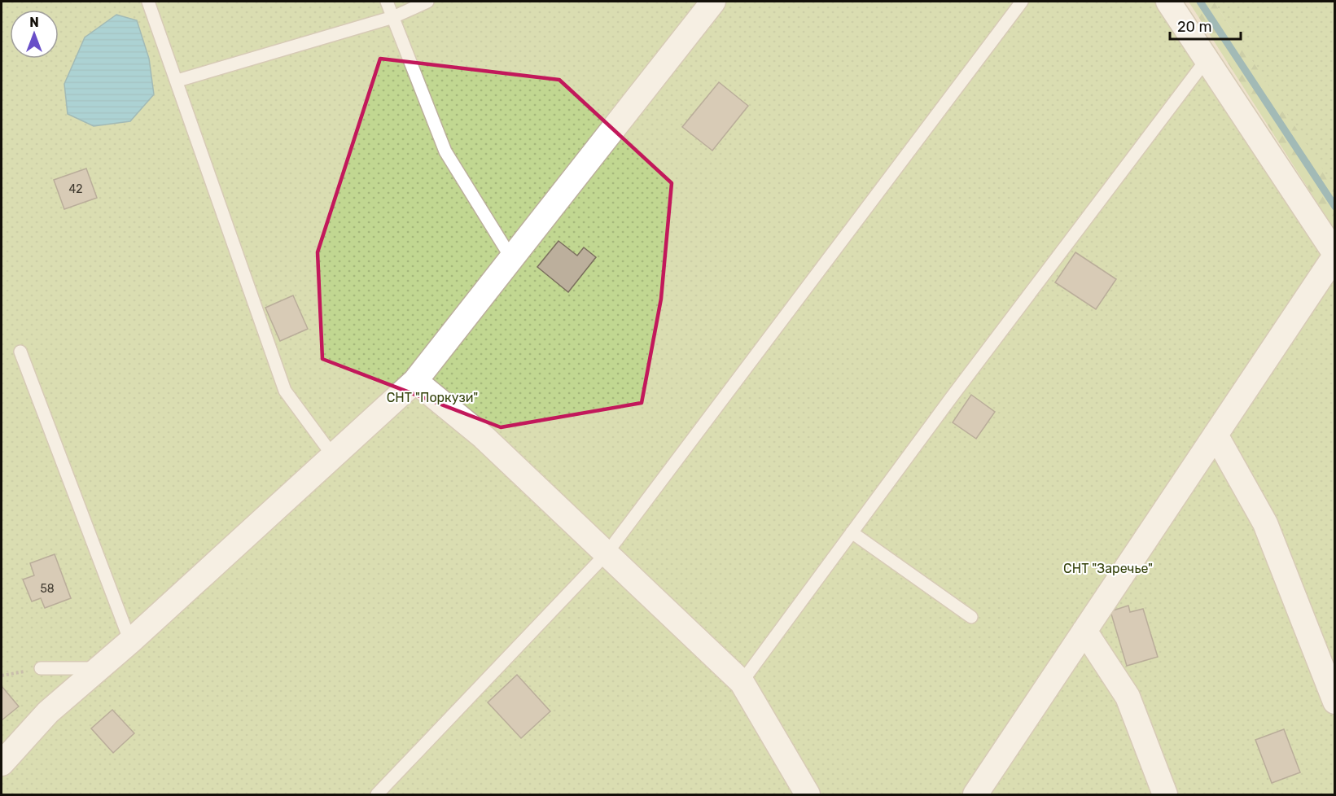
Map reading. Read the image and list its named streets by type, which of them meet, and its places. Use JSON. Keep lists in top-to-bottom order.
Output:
{
  "parks": ["СНТ \"Поркузи\"", "СНТ \"Заречье\""],
  "house_numbers": ["42", "58"],
  "scale_bar": "20 m",
  "north": "top"
}
